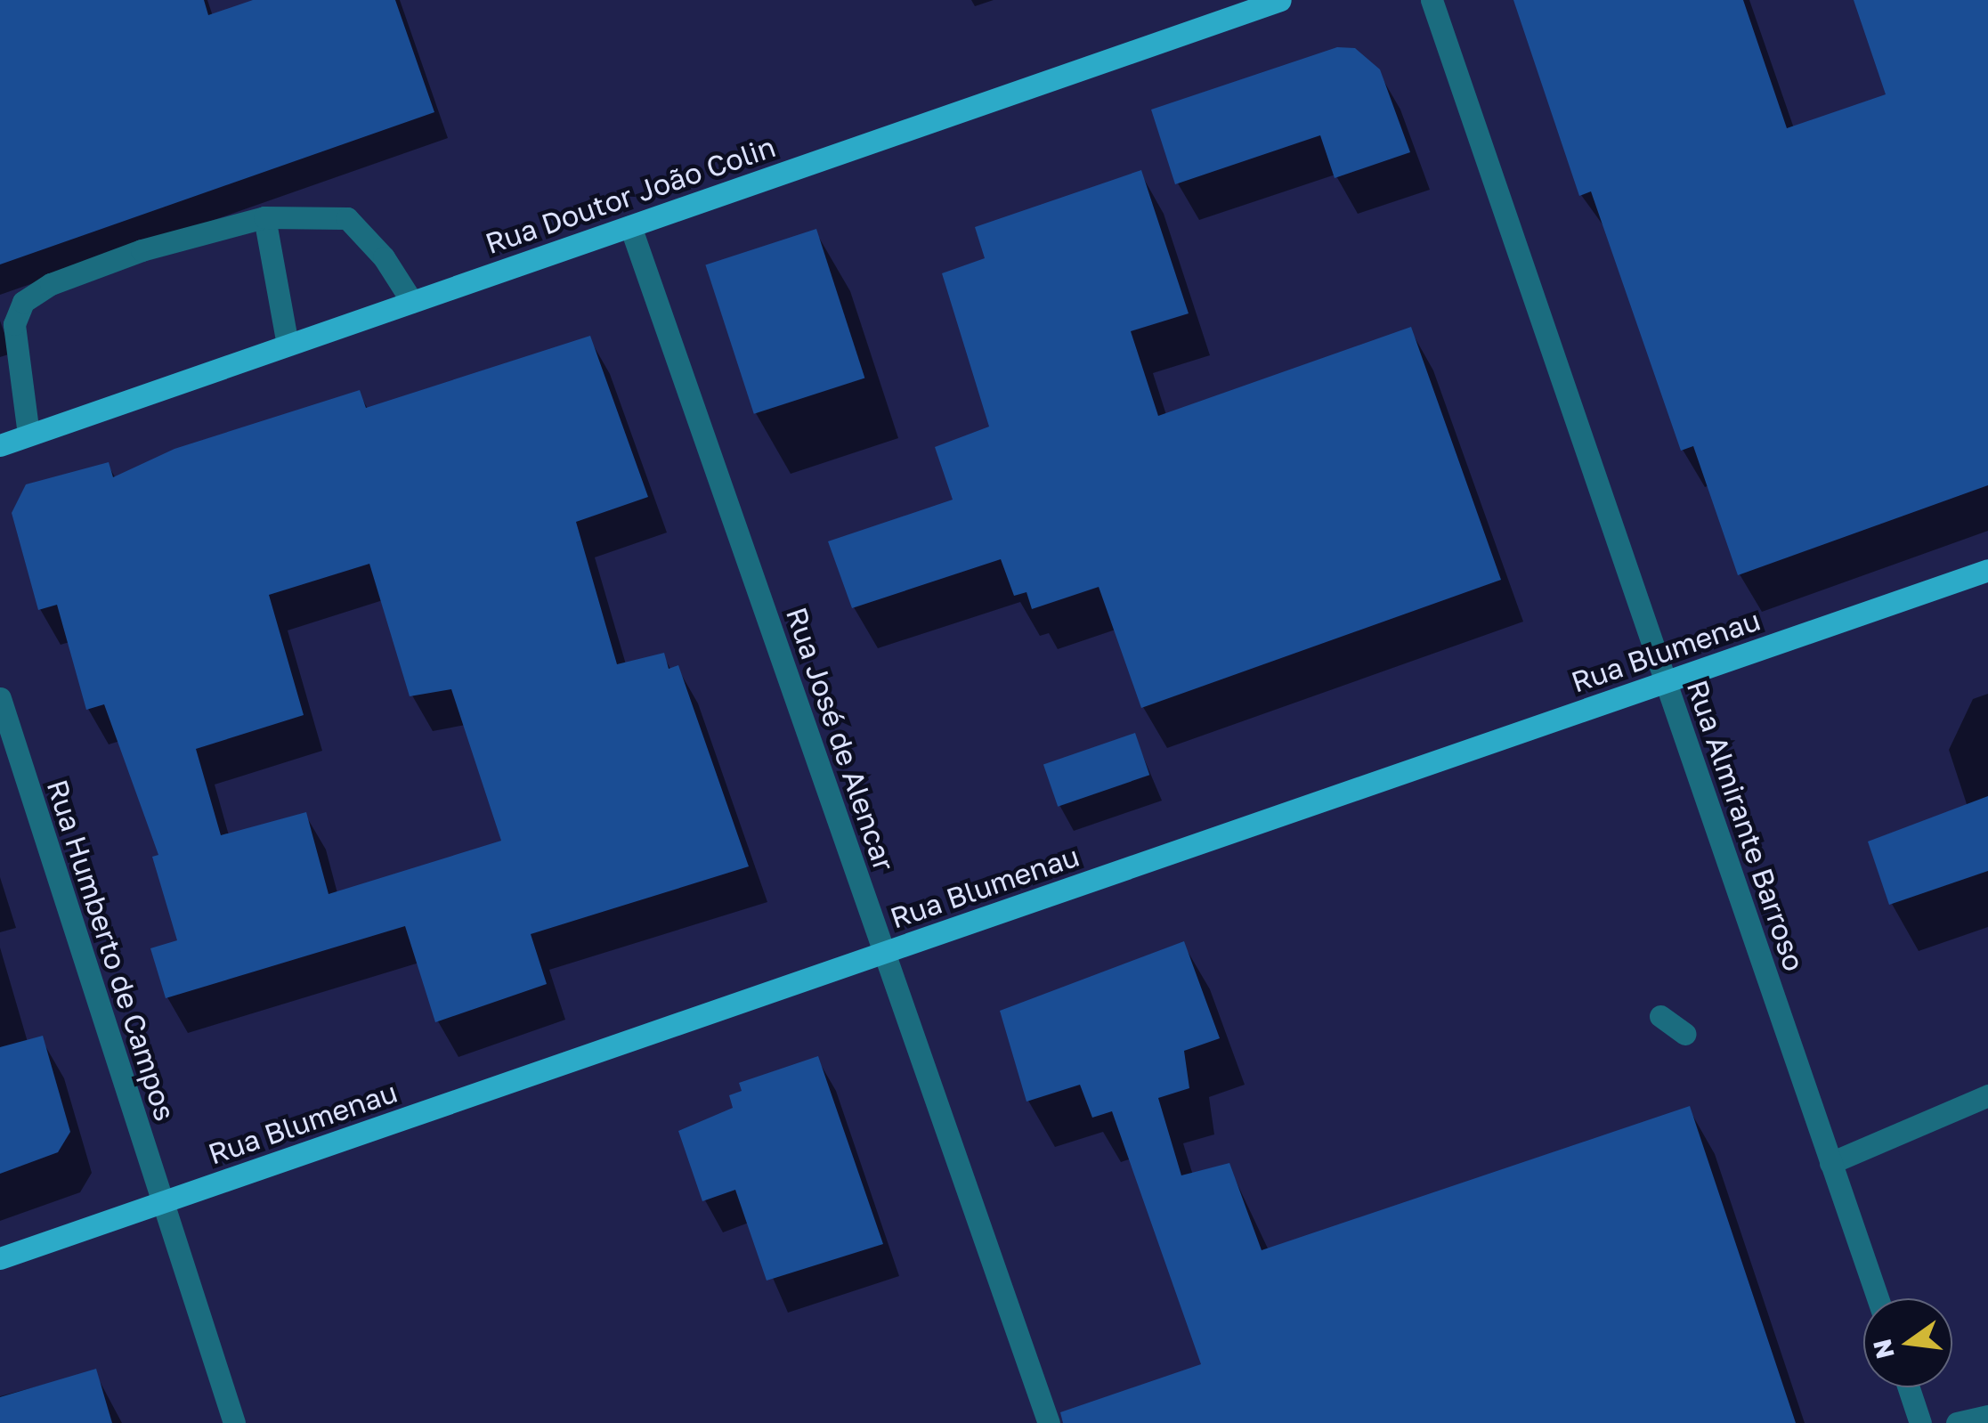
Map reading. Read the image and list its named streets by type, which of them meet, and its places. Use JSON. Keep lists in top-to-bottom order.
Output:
{
  "streets": {
    "main road": ["Rua Doutor João Colin", "Rua Blumenau"],
    "street": ["Rua José de Alencar", "Rua Almirante Barroso", "Rua Humberto de Campos"]
  },
  "crossings": [
    ["Rua Doutor João Colin", "Rua José de Alencar"],
    ["Rua Blumenau", "Rua José de Alencar"],
    ["Rua Blumenau", "Rua Almirante Barroso"],
    ["Rua Blumenau", "Rua Humberto de Campos"]
  ],
  "north": "left"
}
